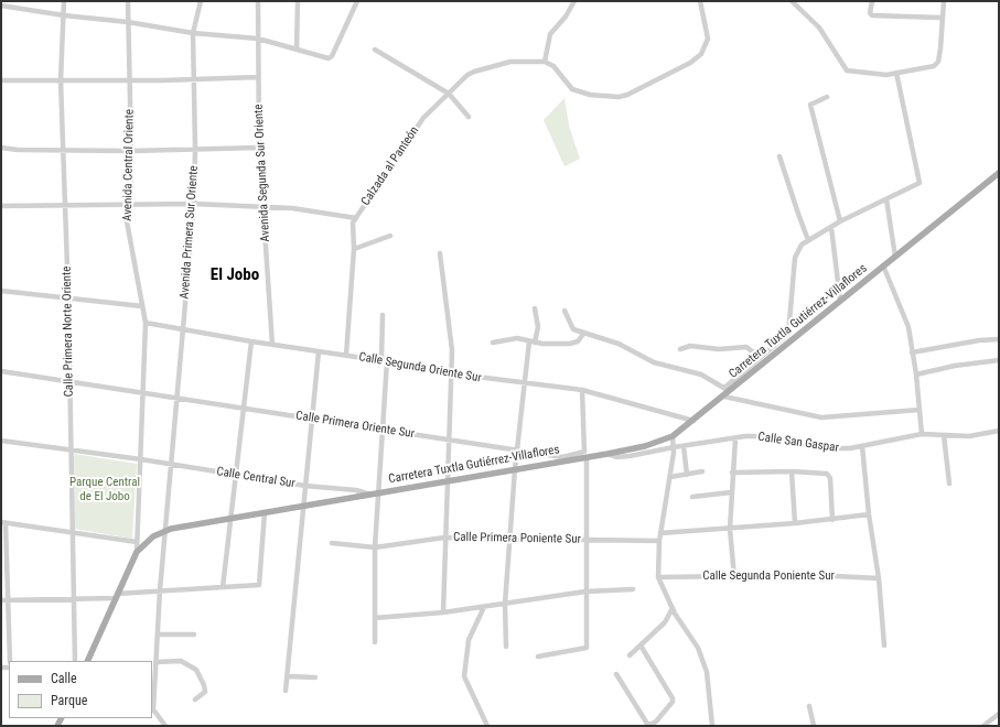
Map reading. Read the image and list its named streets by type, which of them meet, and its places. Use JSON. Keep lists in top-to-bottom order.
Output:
{
  "streets": {
    "main road": ["Carretera Tuxtla Gutiérrez-Villaflores"],
    "street": [
      "Avenida Central Oriente",
      "Calzada al Panteón",
      "Avenida Segunda Sur Oriente",
      "Avenida Primera Sur Oriente",
      "Calle Primera Norte Oriente",
      "Calle Segunda Oriente Sur",
      "Calle Primera Oriente Sur",
      "Calle San Gaspar",
      "Calle Central Sur",
      "Calle Primera Poniente Sur",
      "Calle Segunda Poniente Sur"
    ]
  },
  "crossings": [
    ["Avenida Central Oriente", "Carretera Tuxtla Gutiérrez-Villaflores"],
    ["Avenida Central Oriente", "Calle Segunda Oriente Sur"],
    ["Avenida Central Oriente", "Calle Primera Oriente Sur"],
    ["Avenida Central Oriente", "Calle Central Sur"],
    ["Calzada al Panteón", "Calle Segunda Oriente Sur"],
    ["Avenida Segunda Sur Oriente", "Calle Segunda Oriente Sur"],
    ["Avenida Primera Sur Oriente", "Carretera Tuxtla Gutiérrez-Villaflores"],
    ["Avenida Primera Sur Oriente", "Calle Segunda Oriente Sur"],
    ["Avenida Primera Sur Oriente", "Calle Primera Oriente Sur"],
    ["Avenida Primera Sur Oriente", "Calle Central Sur"],
    ["Carretera Tuxtla Gutiérrez-Villaflores", "Calle Segunda Oriente Sur"],
    ["Carretera Tuxtla Gutiérrez-Villaflores", "Calle Primera Oriente Sur"],
    ["Carretera Tuxtla Gutiérrez-Villaflores", "Calle San Gaspar"],
    ["Carretera Tuxtla Gutiérrez-Villaflores", "Calle Central Sur"],
    ["Calle Primera Norte Oriente", "Calle Primera Oriente Sur"],
    ["Calle Primera Norte Oriente", "Calle Central Sur"]
  ],
  "districts": ["El Jobo"],
  "parks": ["Parque Central de El Jobo"],
  "legend": ["Calle", "Parque"]
}
